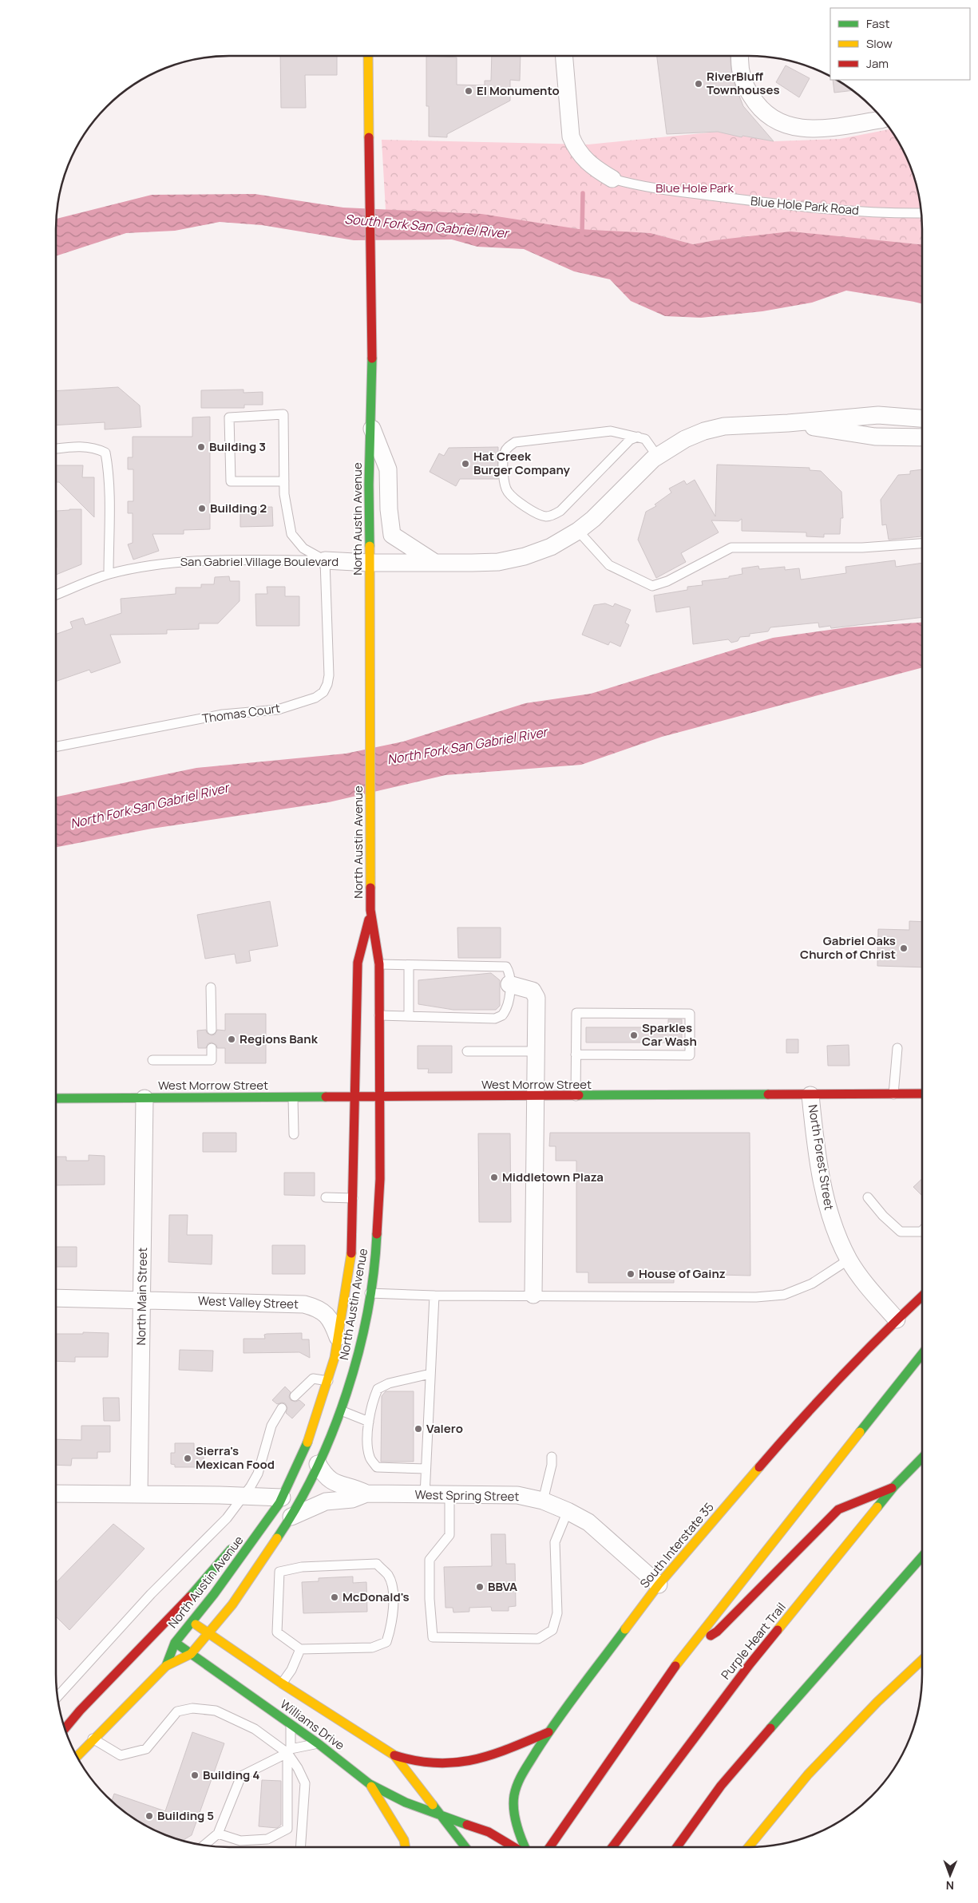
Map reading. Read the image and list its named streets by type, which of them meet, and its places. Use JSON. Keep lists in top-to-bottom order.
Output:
{
  "streets": {
    "main road": [
      "North Austin Avenue",
      "West Morrow Street",
      "South Interstate 35",
      "Purple Heart Trail",
      "Williams Drive"
    ],
    "street": [
      "San Gabriel Village Boulevard",
      "North Forest Street",
      "North Main Street",
      "West Valley Street",
      "West Spring Street"
    ],
    "lane": ["Blue Hole Park Road", "Thomas Court"]
  },
  "crossings": [
    ["North Austin Avenue", "San Gabriel Village Boulevard"],
    ["North Austin Avenue", "West Morrow Street"],
    ["North Austin Avenue", "West Valley Street"],
    ["North Austin Avenue", "West Spring Street"],
    ["North Austin Avenue", "Williams Drive"],
    ["San Gabriel Village Boulevard", "Thomas Court"],
    ["West Morrow Street", "North Forest Street"],
    ["West Morrow Street", "North Main Street"],
    ["North Forest Street", "South Interstate 35"],
    ["North Main Street", "West Valley Street"],
    ["West Spring Street", "South Interstate 35"]
  ],
  "water": ["South Fork San Gabriel River", "North Fork San Gabriel River"],
  "parks": ["Blue Hole Park"],
  "places": [
    "RiverBluff Townhouses",
    "El Monumento",
    "Building 3",
    "Hat Creek Burger Company",
    "Building 2",
    "Gabriel Oaks Church of Christ",
    "Sparkles Car Wash",
    "Regions Bank",
    "Middletown Plaza",
    "House of Gainz",
    "Valero",
    "Sierra's Mexican Food",
    "BBVA",
    "McDonald's",
    "Building 4",
    "Building 5"
  ],
  "legend": ["Fast", "Slow", "Jam"],
  "north": "bottom"
}
